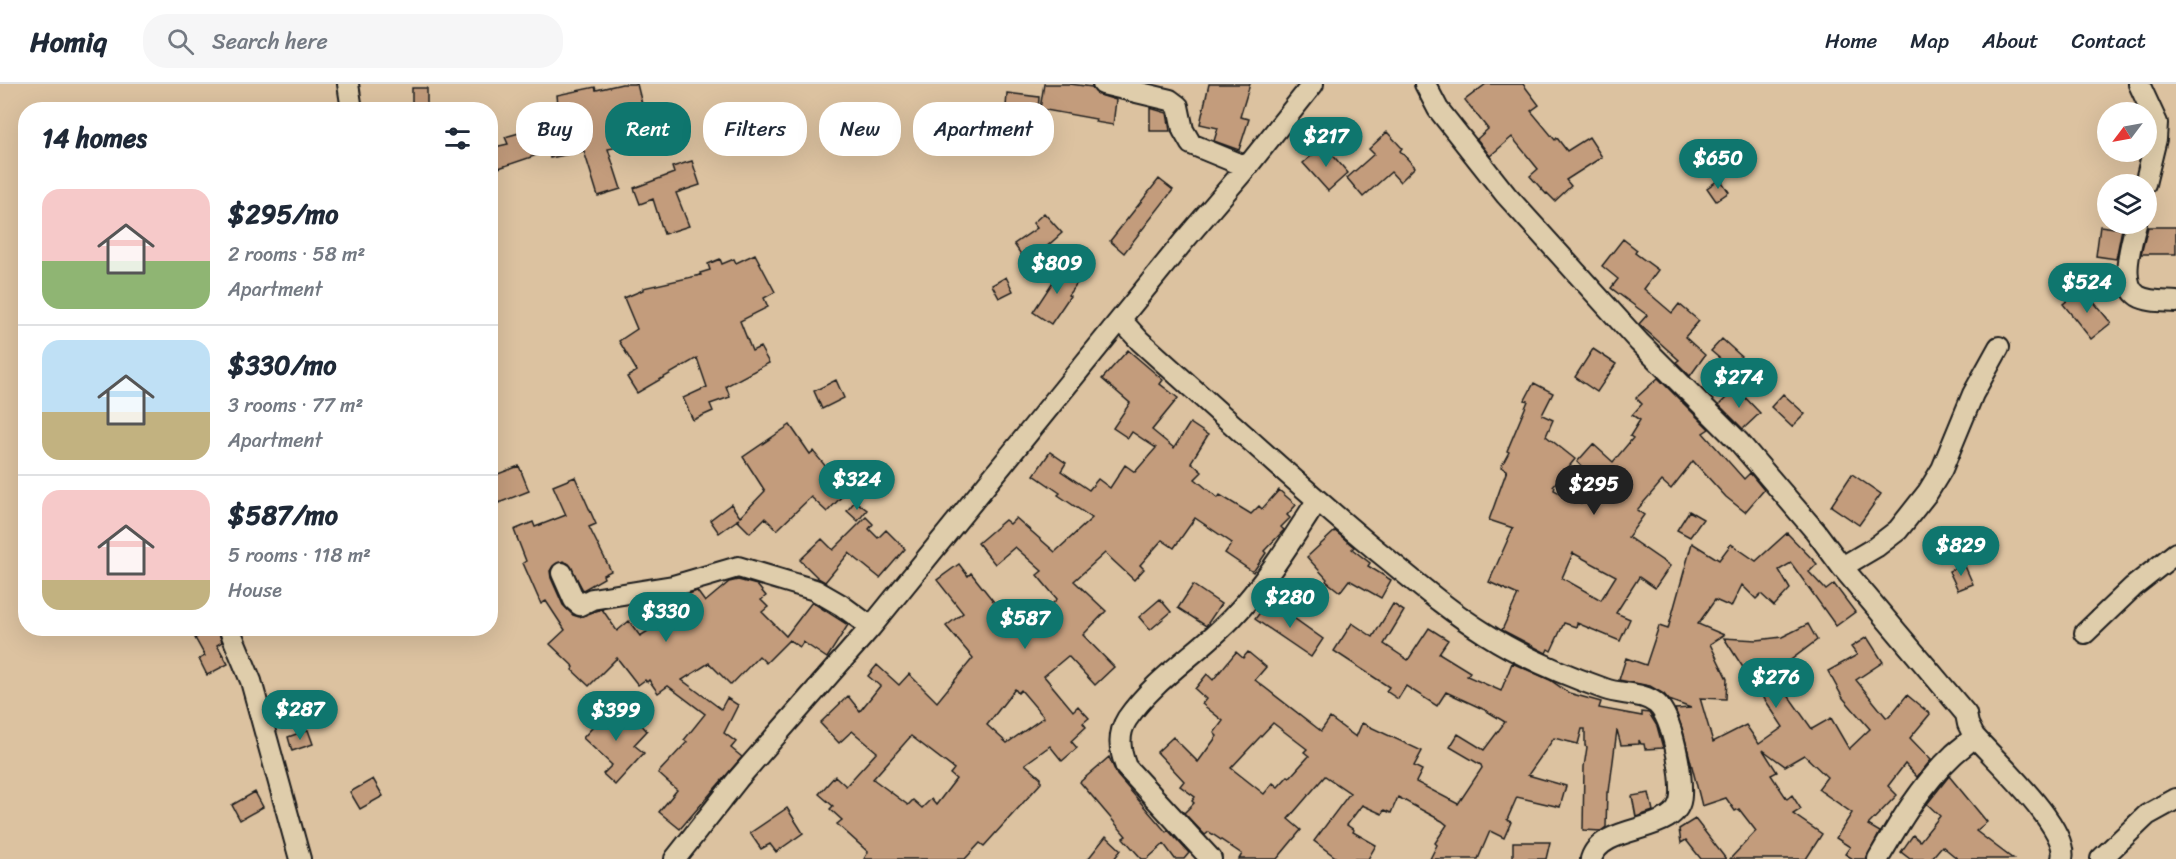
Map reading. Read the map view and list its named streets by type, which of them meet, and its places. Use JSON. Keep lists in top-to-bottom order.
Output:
{
  "north": "bottom left",
  "page": {
    "header": "Homiq",
    "search": "Search here",
    "nav": [
      "Home",
      "Map",
      "About",
      "Contact"
    ],
    "chip": [
      "Buy",
      "Rent",
      "Filters",
      "New",
      "Apartment"
    ],
    "heading": "14 homes",
    "price": [
      "$217",
      "$650",
      "$809",
      "$524",
      "$274",
      "$324",
      "$295",
      "$829",
      "$280",
      "$330",
      "$587",
      "$276",
      "$287",
      "$399"
    ],
    "list": [
      {
        "name": "$295/mo",
        "note": "2 rooms · 58 m² · Apartment"
      },
      {
        "name": "$330/mo",
        "note": "3 rooms · 77 m² · Apartment"
      },
      {
        "name": "$587/mo",
        "note": "5 rooms · 118 m² · House"
      }
    ]
  }
}
